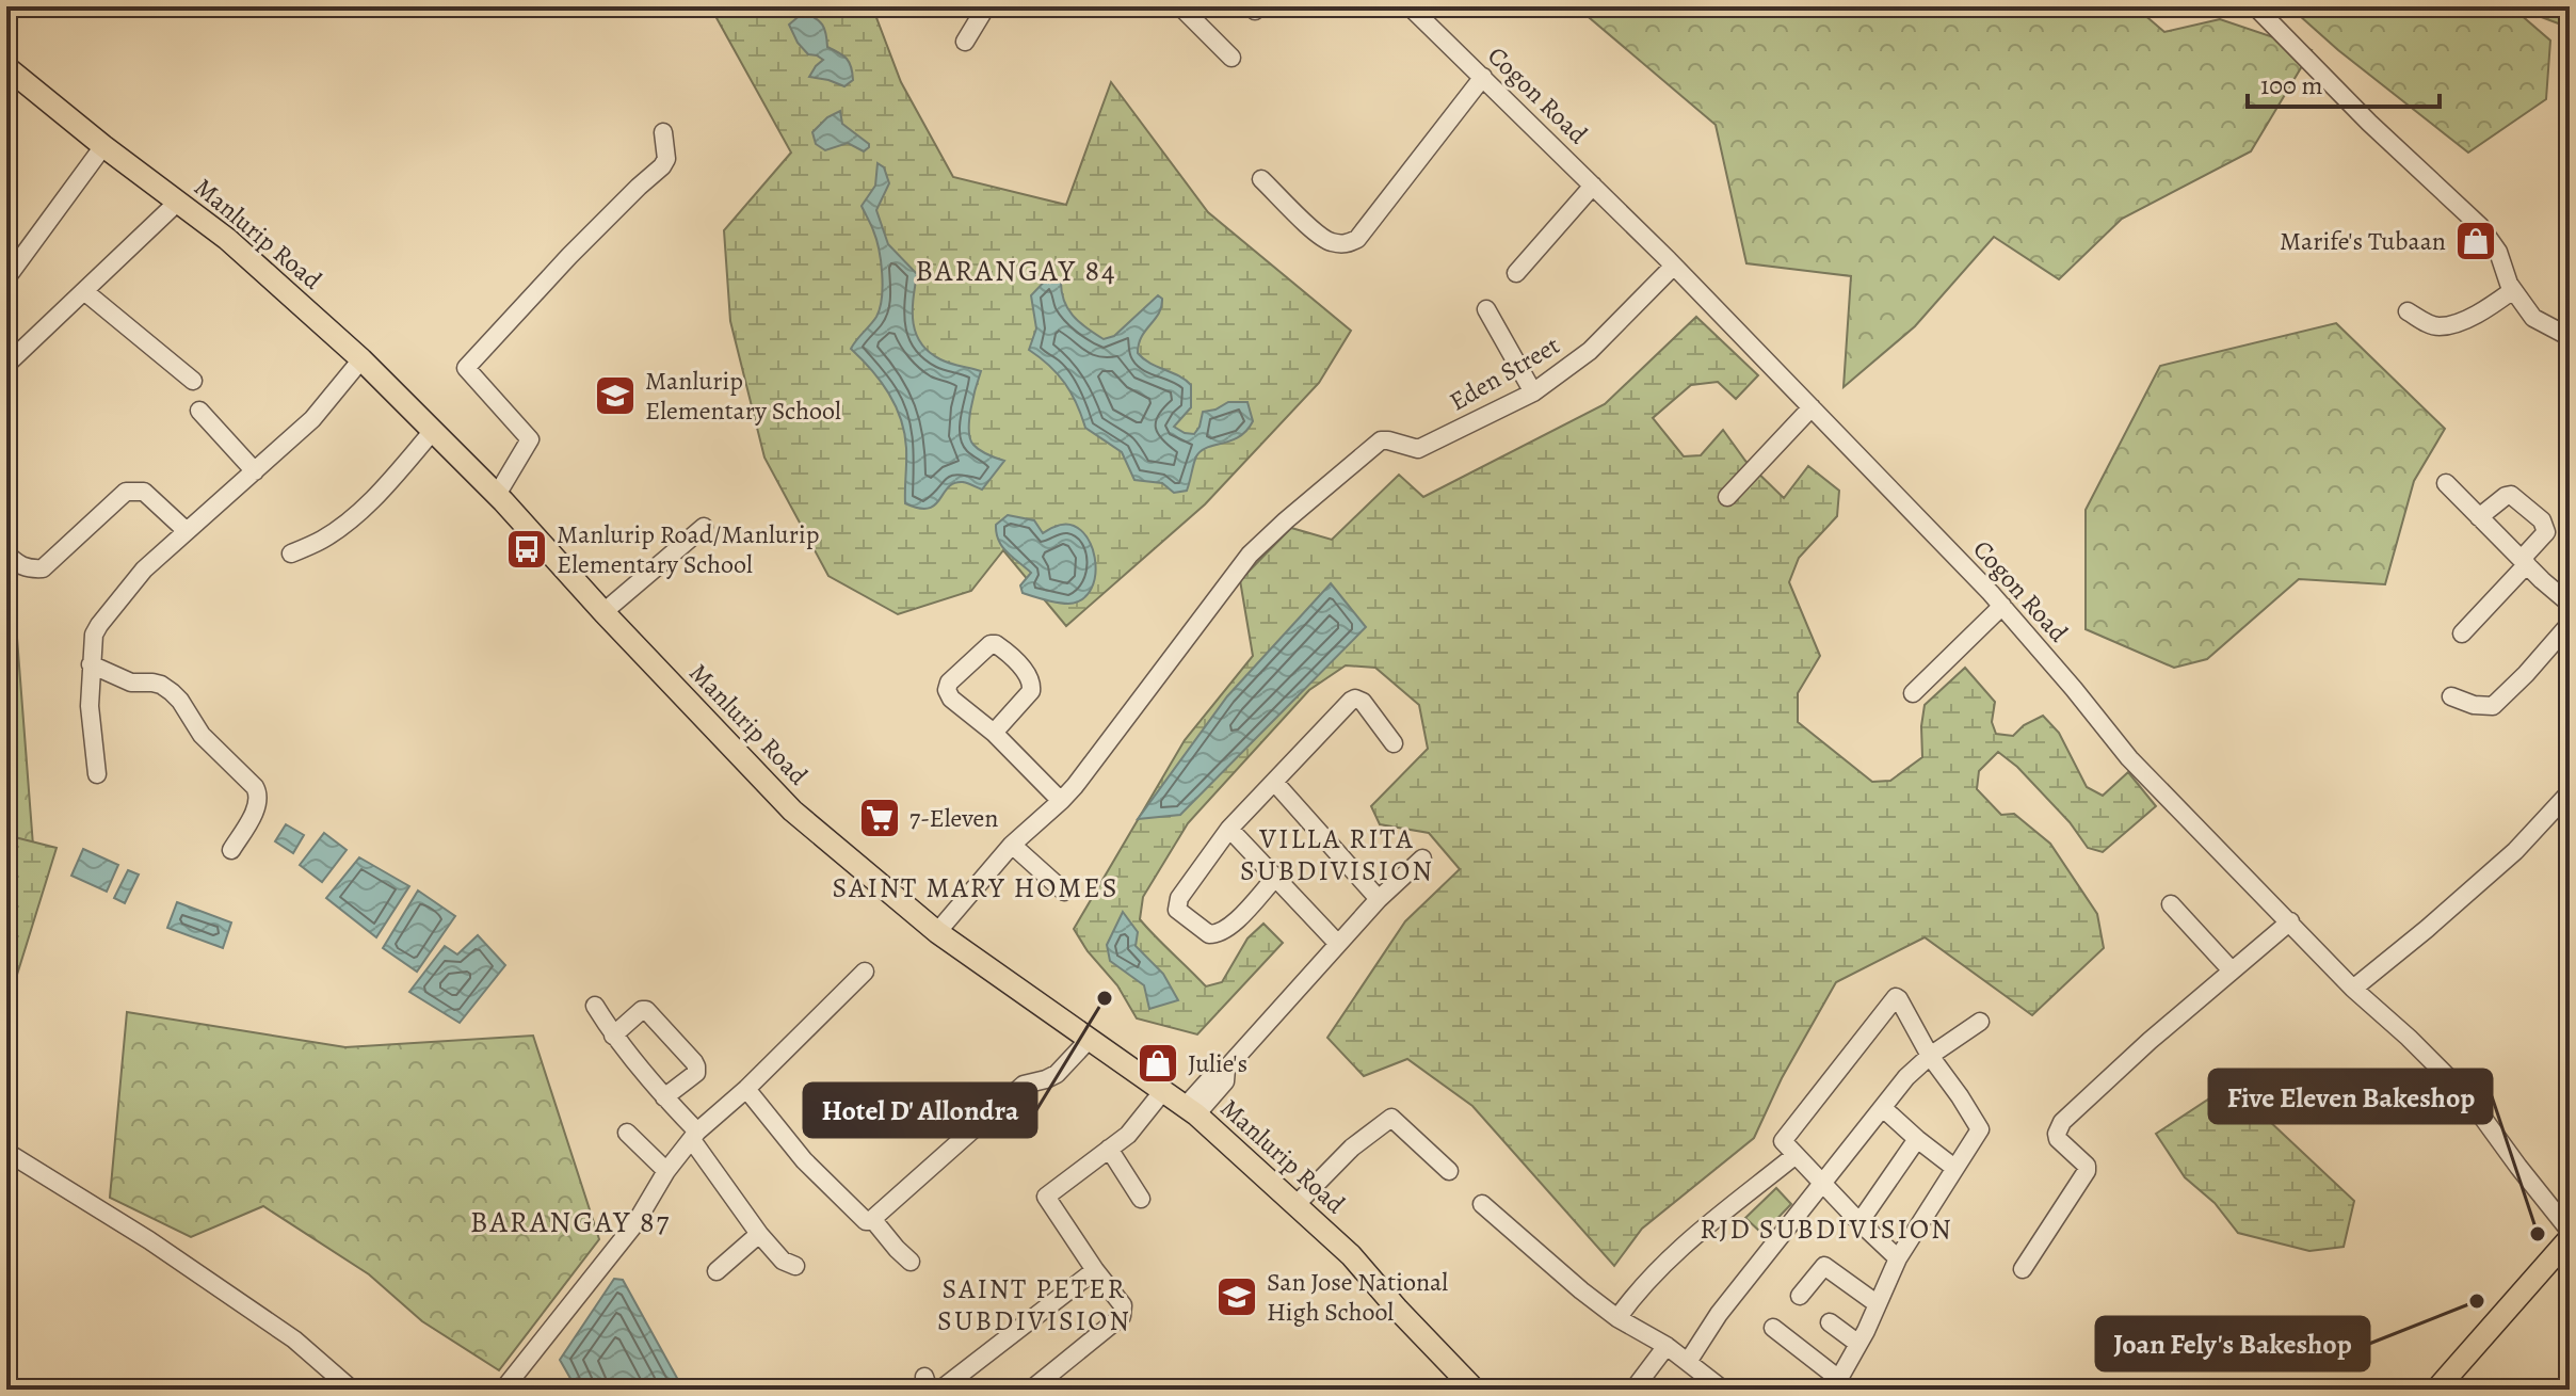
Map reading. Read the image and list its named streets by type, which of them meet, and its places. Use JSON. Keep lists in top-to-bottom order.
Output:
{
  "streets": {
    "main road": ["Manlurip Road"],
    "street": ["Cogon Road", "Eden Street"]
  },
  "crossings": [
    ["Cogon Road", "Eden Street"]
  ],
  "districts": [
    "BARANGAY 84",
    "VILLA RITA SUBDIVISION",
    "SAINT MARY HOMES",
    "BARANGAY 87",
    "RJD SUBDIVISION",
    "SAINT PETER SUBDIVISION"
  ],
  "places": {
    "shop": ["Marife's Tubaan", "Julie's"],
    "school or university": ["Manlurip Elementary School", "San Jose National High School"],
    "bus stop": ["Manlurip Road/Manlurip Elementary School"],
    "supermarket": ["7-Eleven"],
    "other": ["Hotel D' Allondra", "Five Eleven Bakeshop", "Joan Fely's Bakeshop"]
  },
  "scale_bar": "100 m"
}
